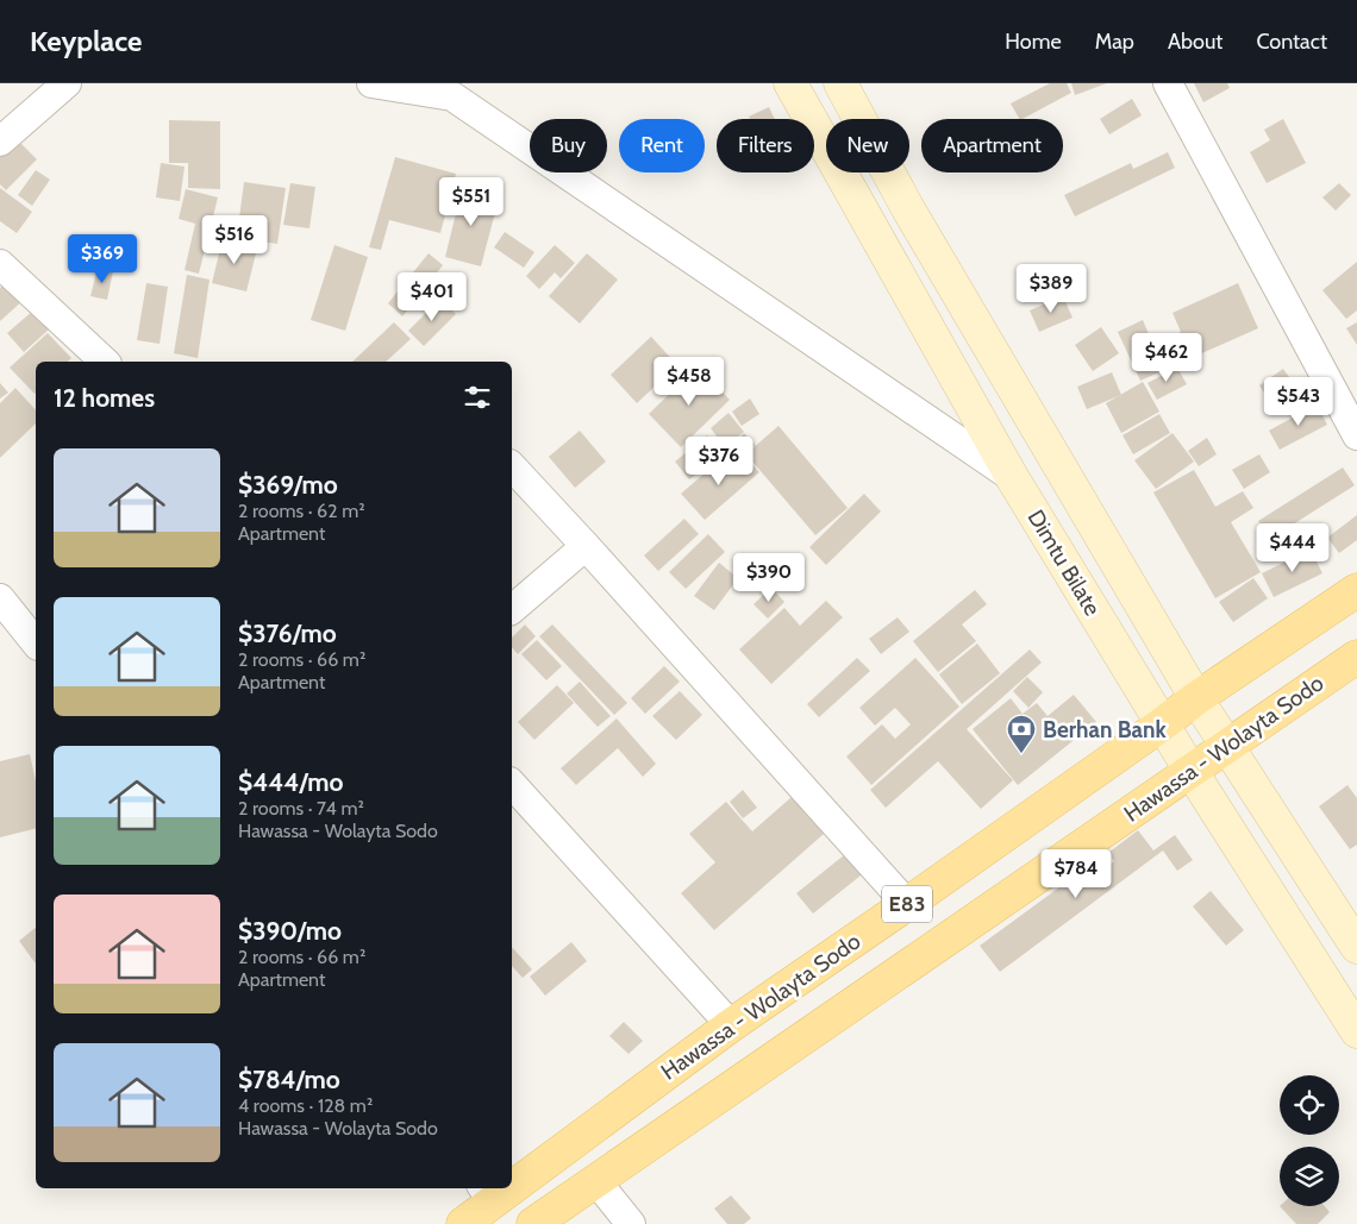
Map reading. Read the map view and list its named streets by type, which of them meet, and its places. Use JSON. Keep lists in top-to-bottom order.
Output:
{
  "streets": {
    "main road": ["Dimtu Bilate", "Hawassa - Wolayta Sodo", "E83"]
  },
  "crossings": [
    ["Dimtu Bilate", "Hawassa - Wolayta Sodo"]
  ],
  "places": {
    "bank": ["Berhan Bank"]
  },
  "page": {
    "header": "Keyplace",
    "nav": [
      "Home",
      "Map",
      "About",
      "Contact"
    ],
    "chip": [
      "Buy",
      "Rent",
      "Filters",
      "New",
      "Apartment"
    ],
    "price": [
      "$551",
      "$516",
      "$369",
      "$389",
      "$401",
      "$462",
      "$458",
      "$543",
      "$376",
      "$444",
      "$390",
      "$784"
    ],
    "heading": "12 homes",
    "list": [
      {
        "name": "$369/mo",
        "note": "2 rooms · 62 m² · Apartment"
      },
      {
        "name": "$376/mo",
        "note": "2 rooms · 66 m² · Apartment"
      },
      {
        "name": "$444/mo",
        "note": "2 rooms · 74 m² · Hawassa - Wolayta Sodo"
      },
      {
        "name": "$390/mo",
        "note": "2 rooms · 66 m² · Apartment"
      },
      {
        "name": "$784/mo",
        "note": "4 rooms · 128 m² · Hawassa - Wolayta Sodo"
      }
    ]
  }
}
